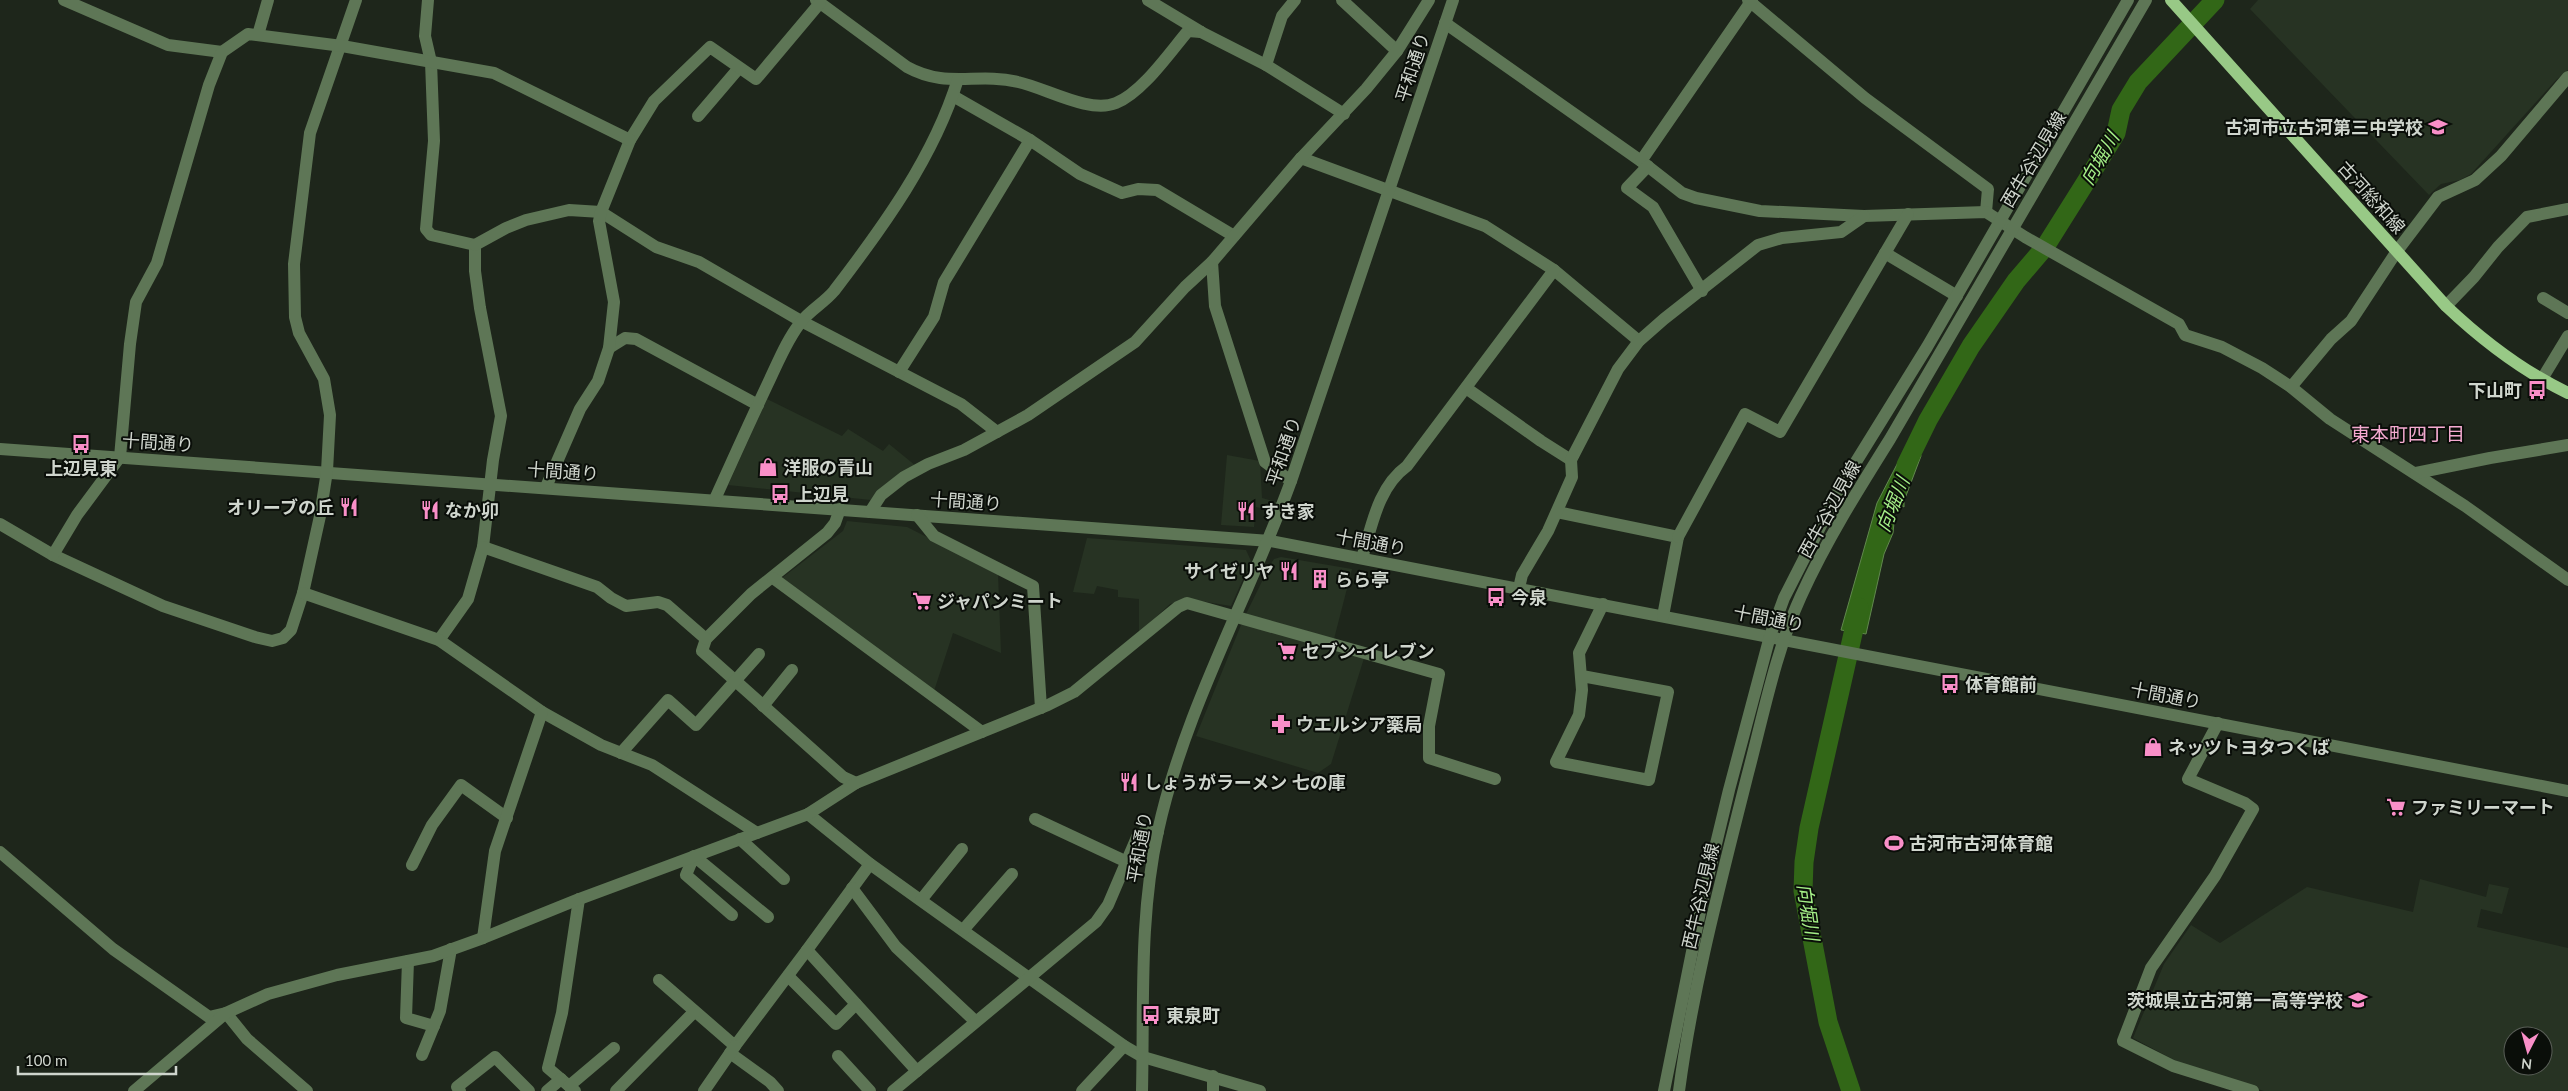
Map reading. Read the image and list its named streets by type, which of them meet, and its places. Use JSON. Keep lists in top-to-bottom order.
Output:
{
  "streets": {
    "main road": ["古河総和線"],
    "street": ["平和通り", "西牛谷辺見線", "十間通り"]
  },
  "crossings": [
    ["平和通り", "十間通り"],
    ["西牛谷辺見線", "十間通り"]
  ],
  "districts": ["東本町四丁目"],
  "water": ["向堀川"],
  "places": {
    "school or university": ["古河市立古河第三中学校", "茨城県立古河第一高等学校"],
    "bus stop": [
      "下山町",
      "上辺見東",
      "上辺見",
      "今泉",
      "体育館前",
      "東泉町"
    ],
    "shop": ["洋服の青山", "ネッツトヨタつくば"],
    "restaurant": [
      "オリーブの丘",
      "なか卯",
      "すき家",
      "サイゼリヤ",
      "しょうがラーメン 七の庫"
    ],
    "building": ["らら亭"],
    "supermarket": ["ジャパンミート", "セブン-イレブン", "ファミリーマート"],
    "pharmacy": ["ウエルシア薬局"],
    "sports": ["古河市古河体育館"]
  },
  "scale_bar": "100 m",
  "north": "bottom"
}
